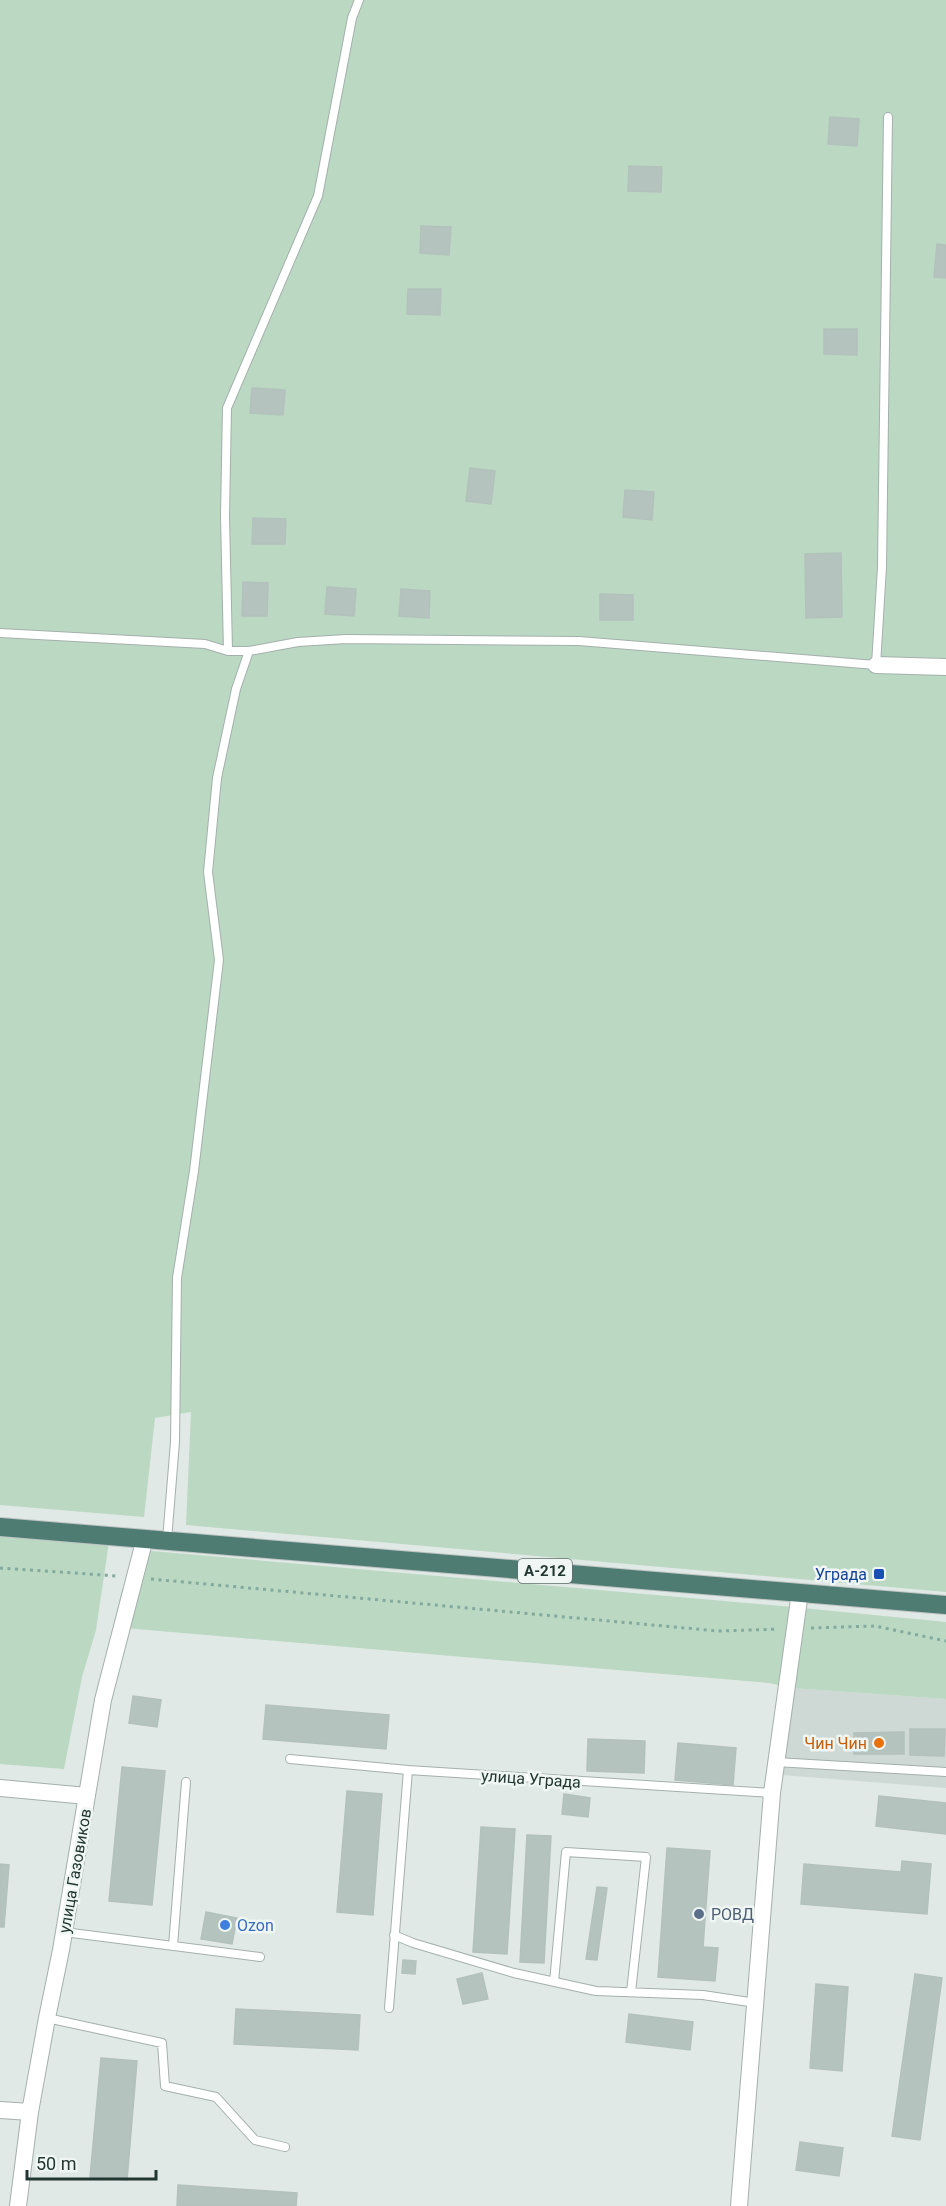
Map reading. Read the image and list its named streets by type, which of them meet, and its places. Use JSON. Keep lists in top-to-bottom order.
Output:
{
  "streets": {
    "highway": ["А-212"],
    "street": ["улица Газовиков"],
    "lane": ["улица Уграда"]
  },
  "crossings": [
    ["А-212", "улица Газовиков"]
  ],
  "places": {
    "transit": ["Уграда"],
    "other": ["Чин Чин", "РОВД", "Ozon"]
  },
  "scale_bar": "50 m"
}
